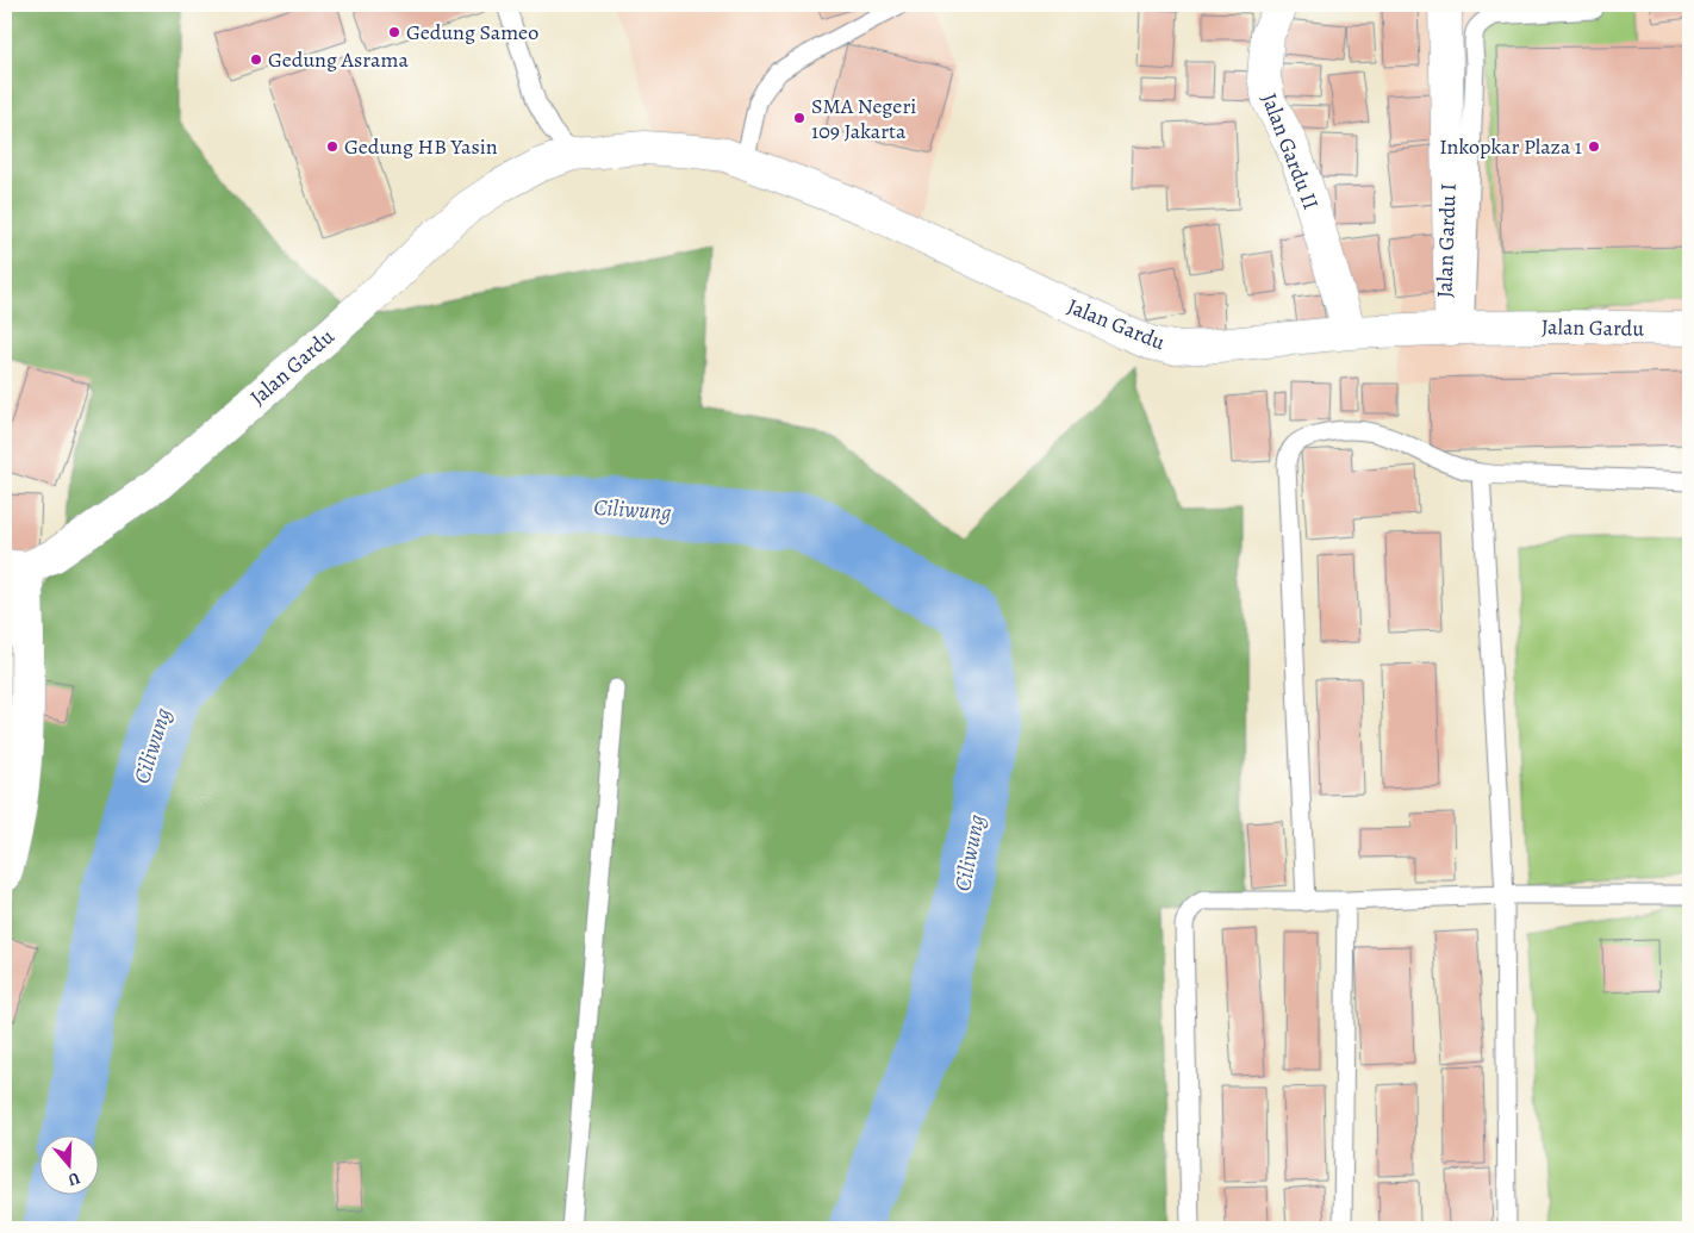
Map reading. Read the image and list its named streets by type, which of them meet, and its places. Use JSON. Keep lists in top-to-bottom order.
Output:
{
  "streets": {
    "street": ["Jalan Gardu II", "Jalan Gardu"],
    "lane": ["Jalan Gardu I"]
  },
  "crossings": [
    ["Jalan Gardu II", "Jalan Gardu"],
    ["Jalan Gardu I", "Jalan Gardu"]
  ],
  "water": ["Ciliwung"],
  "places": [
    "Gedung Sameo",
    "Gedung Asrama",
    "SMA Negeri 109 Jakarta",
    "Gedung HB Yasin",
    "Inkopkar Plaza 1"
  ],
  "north": "bottom"
}
